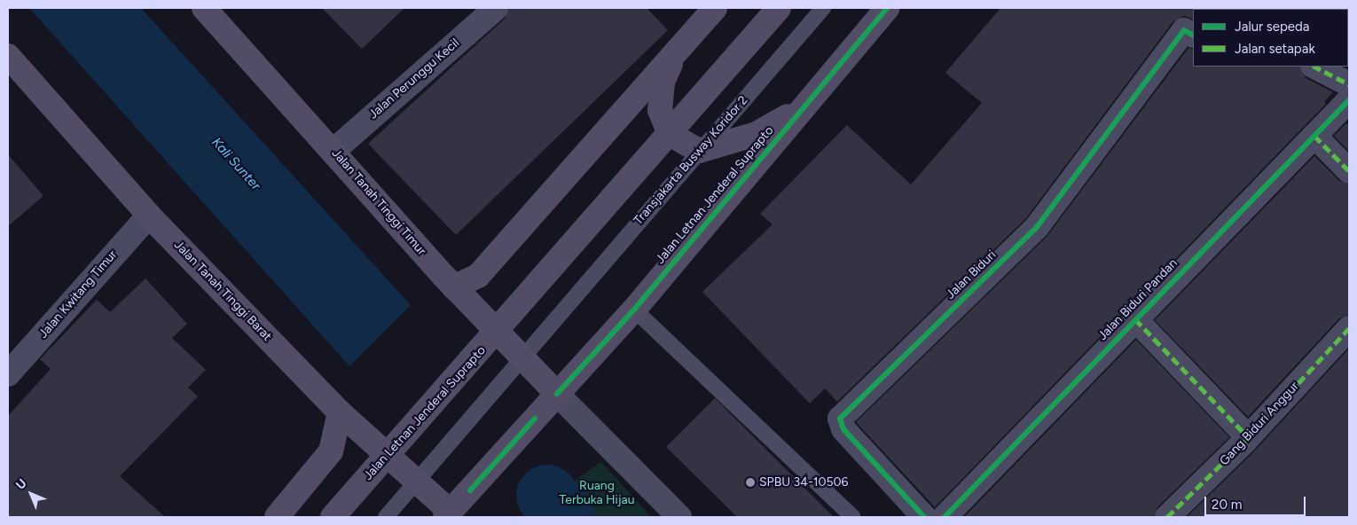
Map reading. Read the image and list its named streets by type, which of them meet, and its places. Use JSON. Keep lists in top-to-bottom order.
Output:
{
  "streets": {
    "main road": ["Jalan Letnan Jenderal Suprapto", "Jalan Tanah Tinggi Timur", "Jalan Tanah Tinggi Barat"],
    "street": [
      "Jalan Perunggu Kecil",
      "Jalan Biduri",
      "Jalan Kwitang Timur",
      "Jalan Biduri Pandan",
      "Gang Biduri Anggur"
    ],
    "lane": ["Transjakarta Busway Koridor 2"]
  },
  "crossings": [
    ["Jalan Perunggu Kecil", "Jalan Tanah Tinggi Timur"],
    ["Transjakarta Busway Koridor 2", "Jalan Tanah Tinggi Timur"],
    ["Transjakarta Busway Koridor 2", "Jalan Tanah Tinggi Barat"],
    ["Jalan Letnan Jenderal Suprapto", "Jalan Tanah Tinggi Timur"],
    ["Jalan Letnan Jenderal Suprapto", "Jalan Tanah Tinggi Barat"],
    ["Jalan Tanah Tinggi Barat", "Jalan Kwitang Timur"]
  ],
  "water": ["Kali Sunter"],
  "parks": ["Ruang Terbuka Hijau"],
  "places": ["SPBU 34-10506"],
  "legend": ["Jalur sepeda", "Jalan setapak"],
  "scale_bar": "20 m",
  "north": "top left"
}
